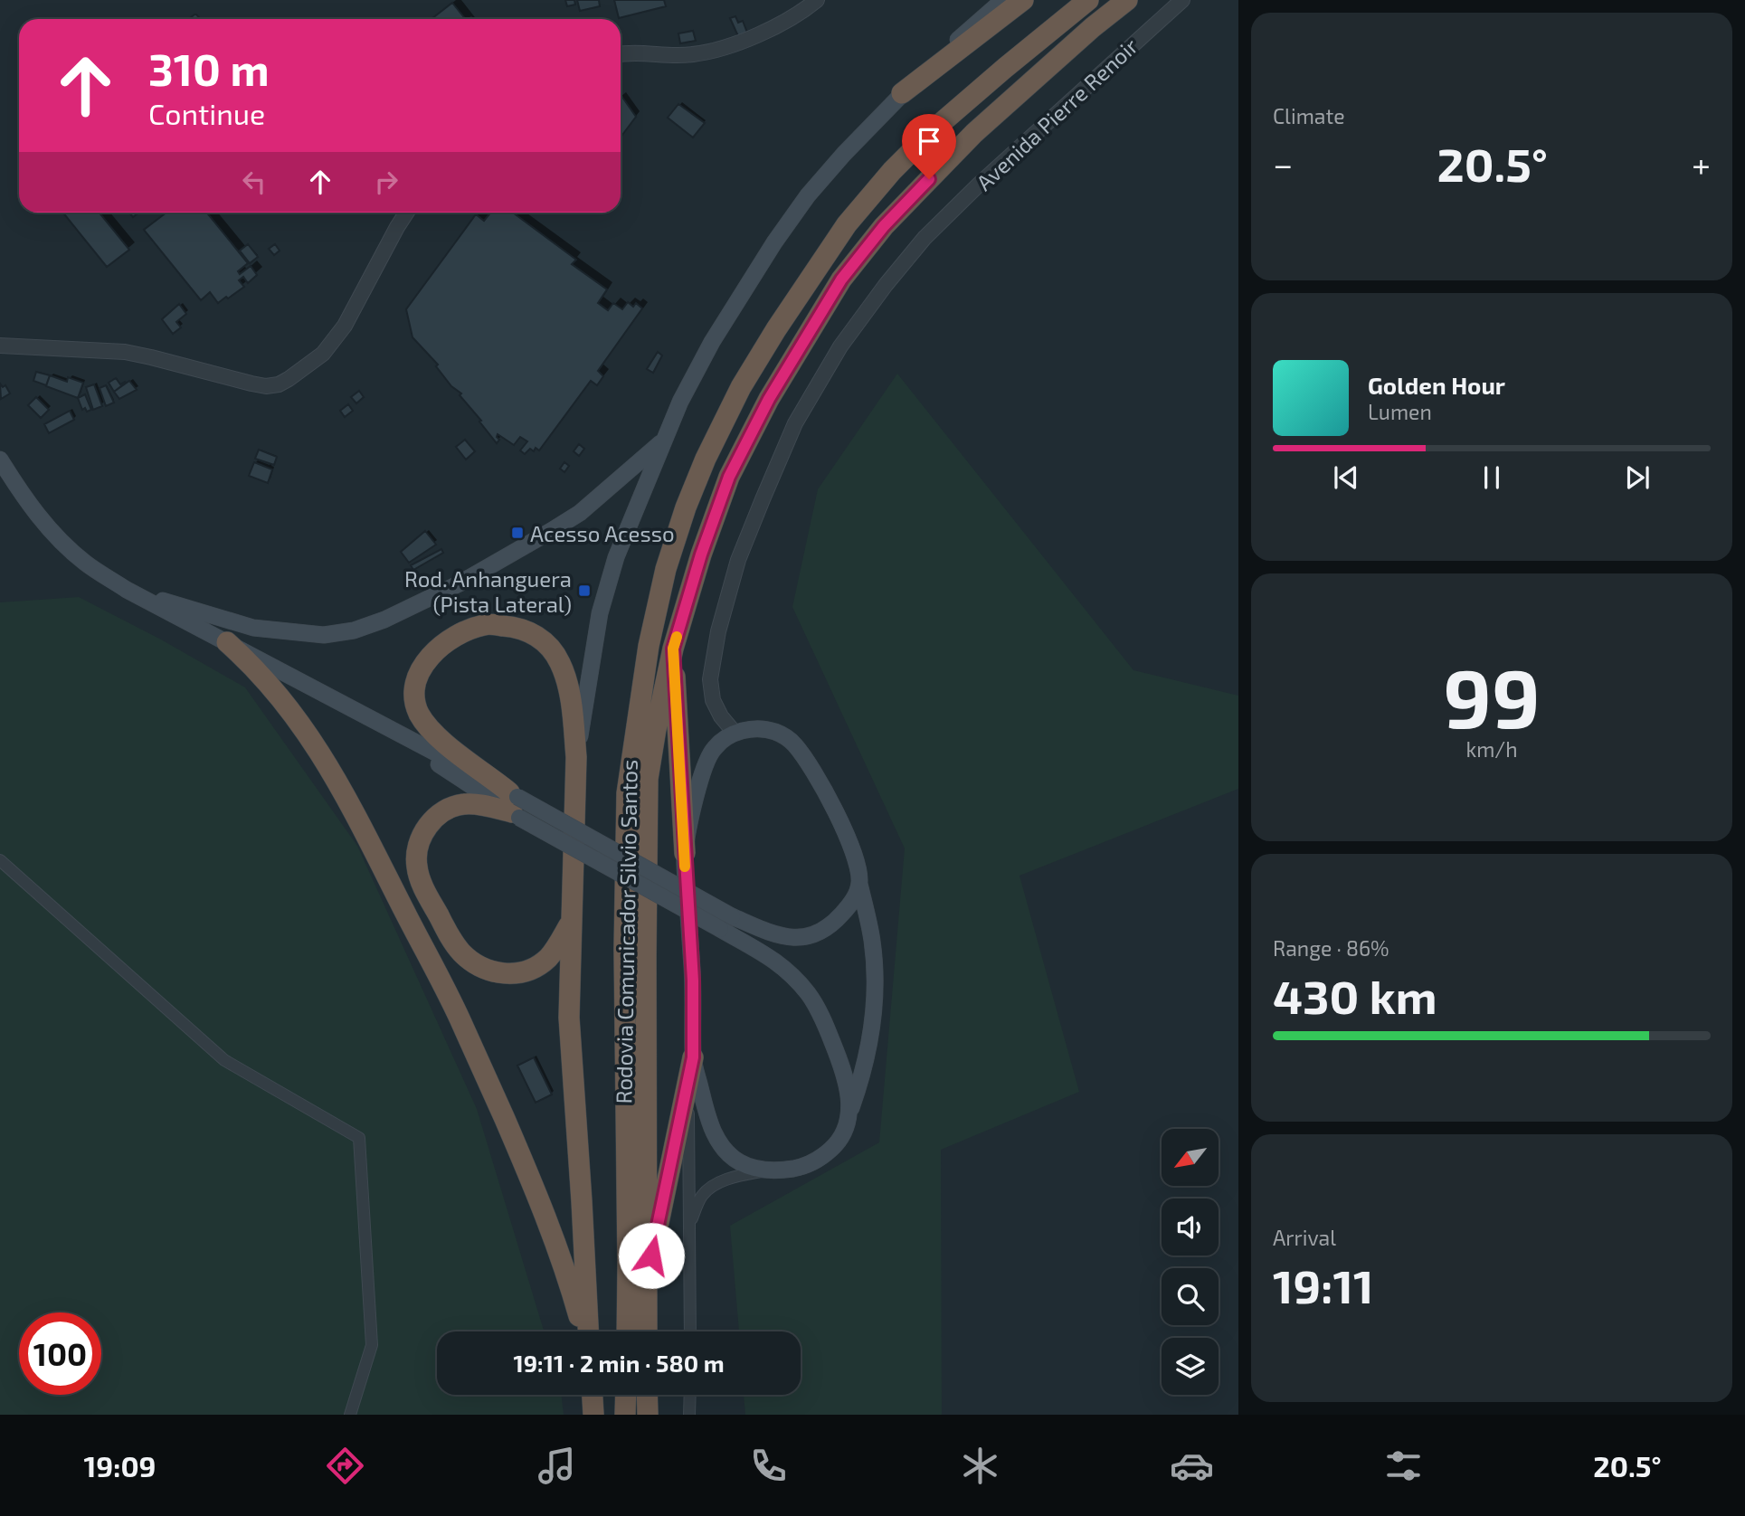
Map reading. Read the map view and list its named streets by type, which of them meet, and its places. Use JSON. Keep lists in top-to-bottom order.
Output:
{
  "streets": {
    "highway": ["Rodovia Comunicador Silvio Santos"],
    "street": ["Avenida Pierre Renoir"]
  },
  "places": {
    "transit": ["Acesso Acesso", "Rod. Anhanguera (Pista Lateral)"]
  },
  "north": "bottom left",
  "page": {
    "tile": [
      "Climate",
      ["99", "km/h"],
      ["Range · 86%", "430 km"],
      ["Arrival", "19:11"]
    ],
    "turn": ["310 m", "Continue"],
    "heat": ["−", "20.5°", "+"],
    "song": ["Golden Hour", "Lumen"],
    "limit": "100",
    "trip": "19:11 · 2 min · 580 m",
    "tabs": ["19:09", "20.5°"]
  }
}
